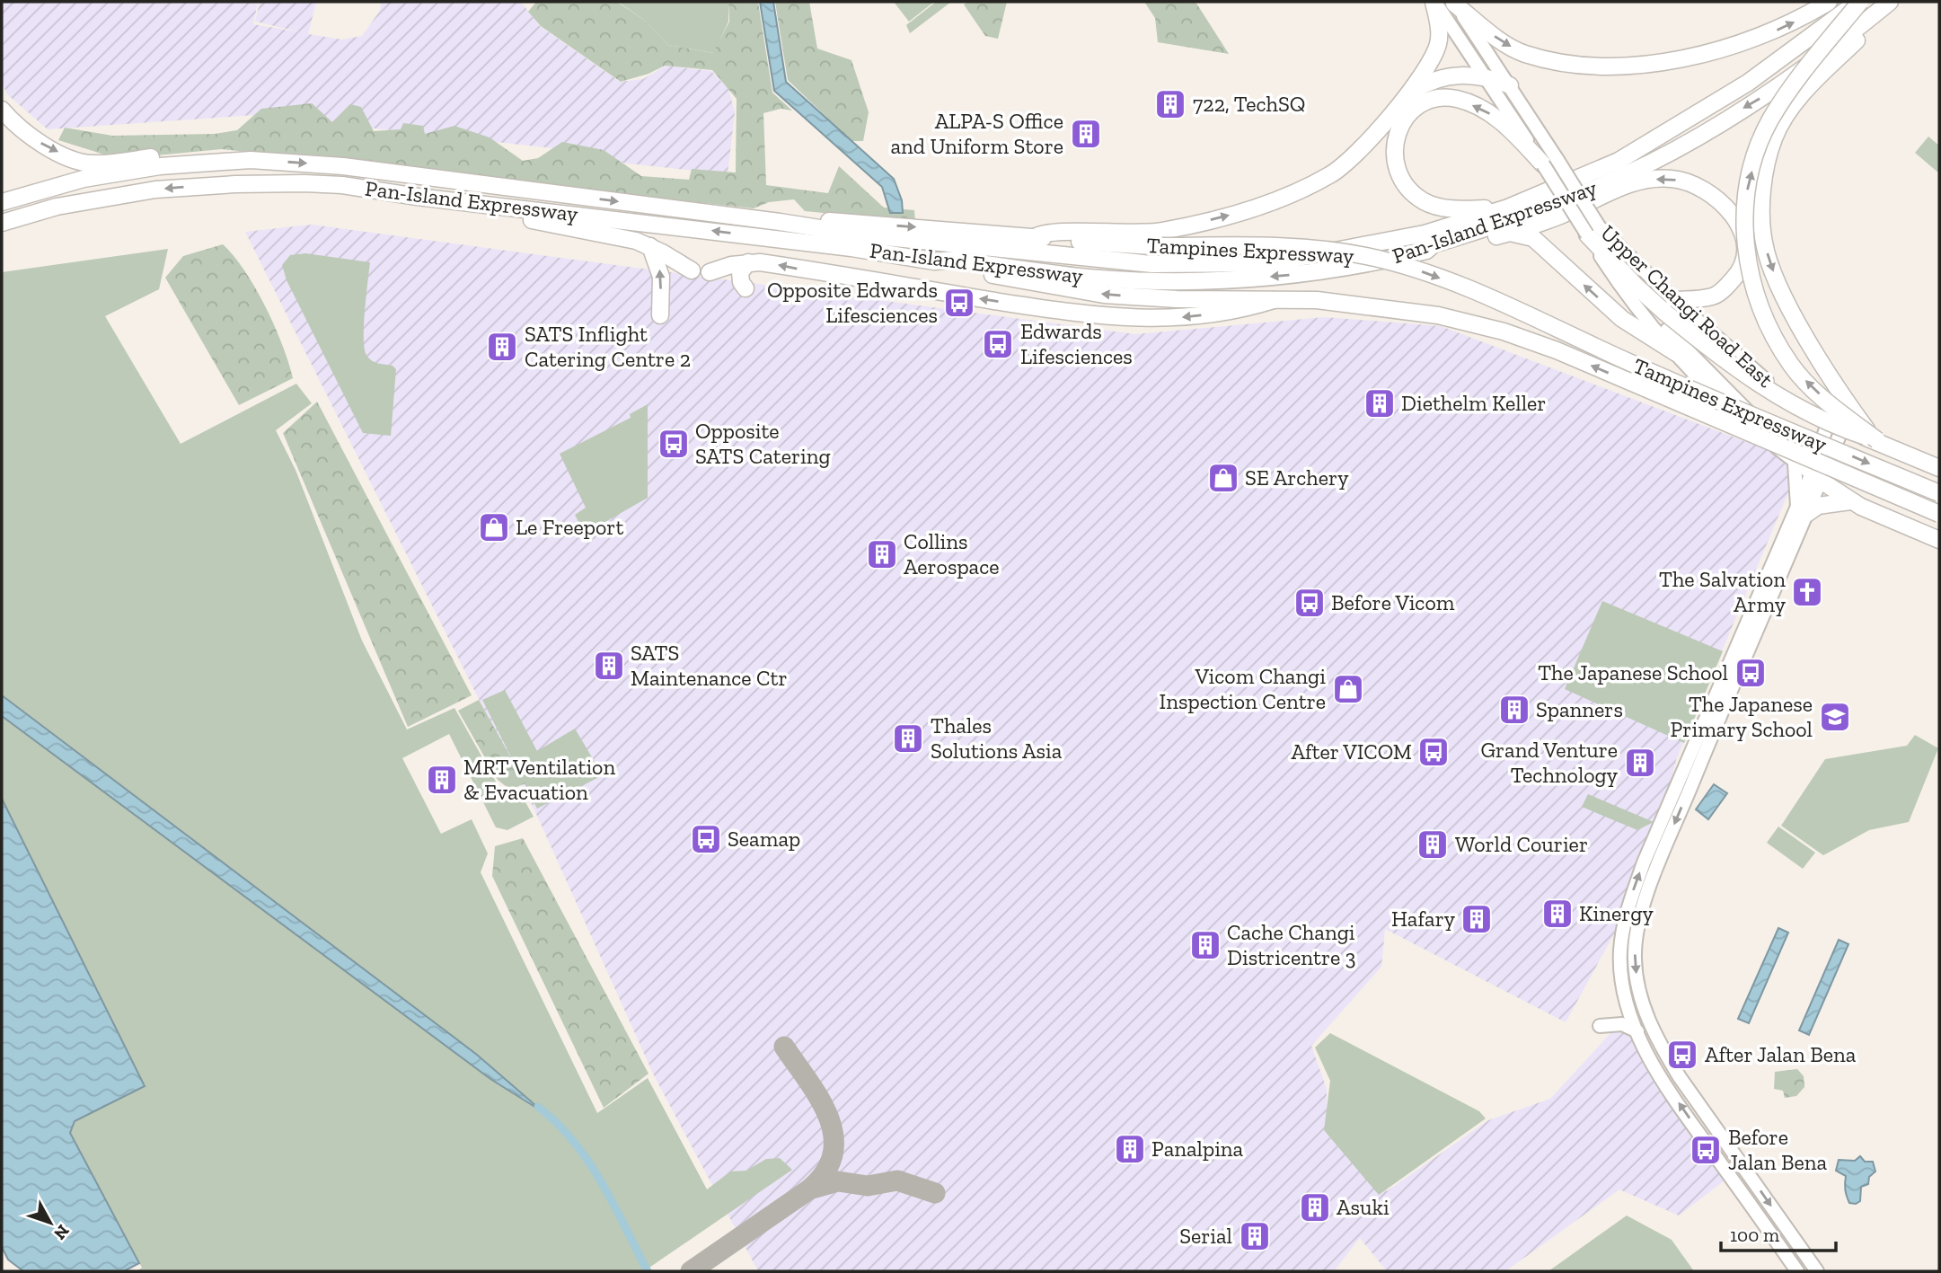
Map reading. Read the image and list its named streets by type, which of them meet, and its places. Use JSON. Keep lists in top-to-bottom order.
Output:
{
  "streets": {
    "highway": ["Pan-Island Expressway", "Tampines Expressway"],
    "street": ["Upper Changi Road East"]
  },
  "crossings": [
    ["Pan-Island Expressway", "Tampines Expressway"]
  ],
  "places": {
    "building": [
      "722, TechSQ",
      "ALPA-S Office and Uniform Store",
      "SATS Inflight Catering Centre 2",
      "Diethelm Keller",
      "Collins Aerospace",
      "SATS Maintenance Ctr",
      "Spanners",
      "Thales Solutions Asia",
      "Grand Venture Technology",
      "MRT Ventilation & Evacuation",
      "World Courier",
      "Kinergy",
      "Hafary",
      "Cache Changi Districentre 3",
      "Panalpina",
      "Asuki",
      "Serial"
    ],
    "bus stop": [
      "Opposite Edwards Lifesciences",
      "Edwards Lifesciences",
      "Opposite SATS Catering",
      "Before Vicom",
      "The Japanese School",
      "After VICOM",
      "Seamap",
      "After Jalan Bena",
      "Before Jalan Bena"
    ],
    "shop": ["SE Archery", "Le Freeport", "Vicom Changi Inspection Centre"],
    "church": ["The Salvation Army"],
    "school or university": ["The Japanese Primary School"]
  },
  "scale_bar": "100 m",
  "north": "bottom right"
}
